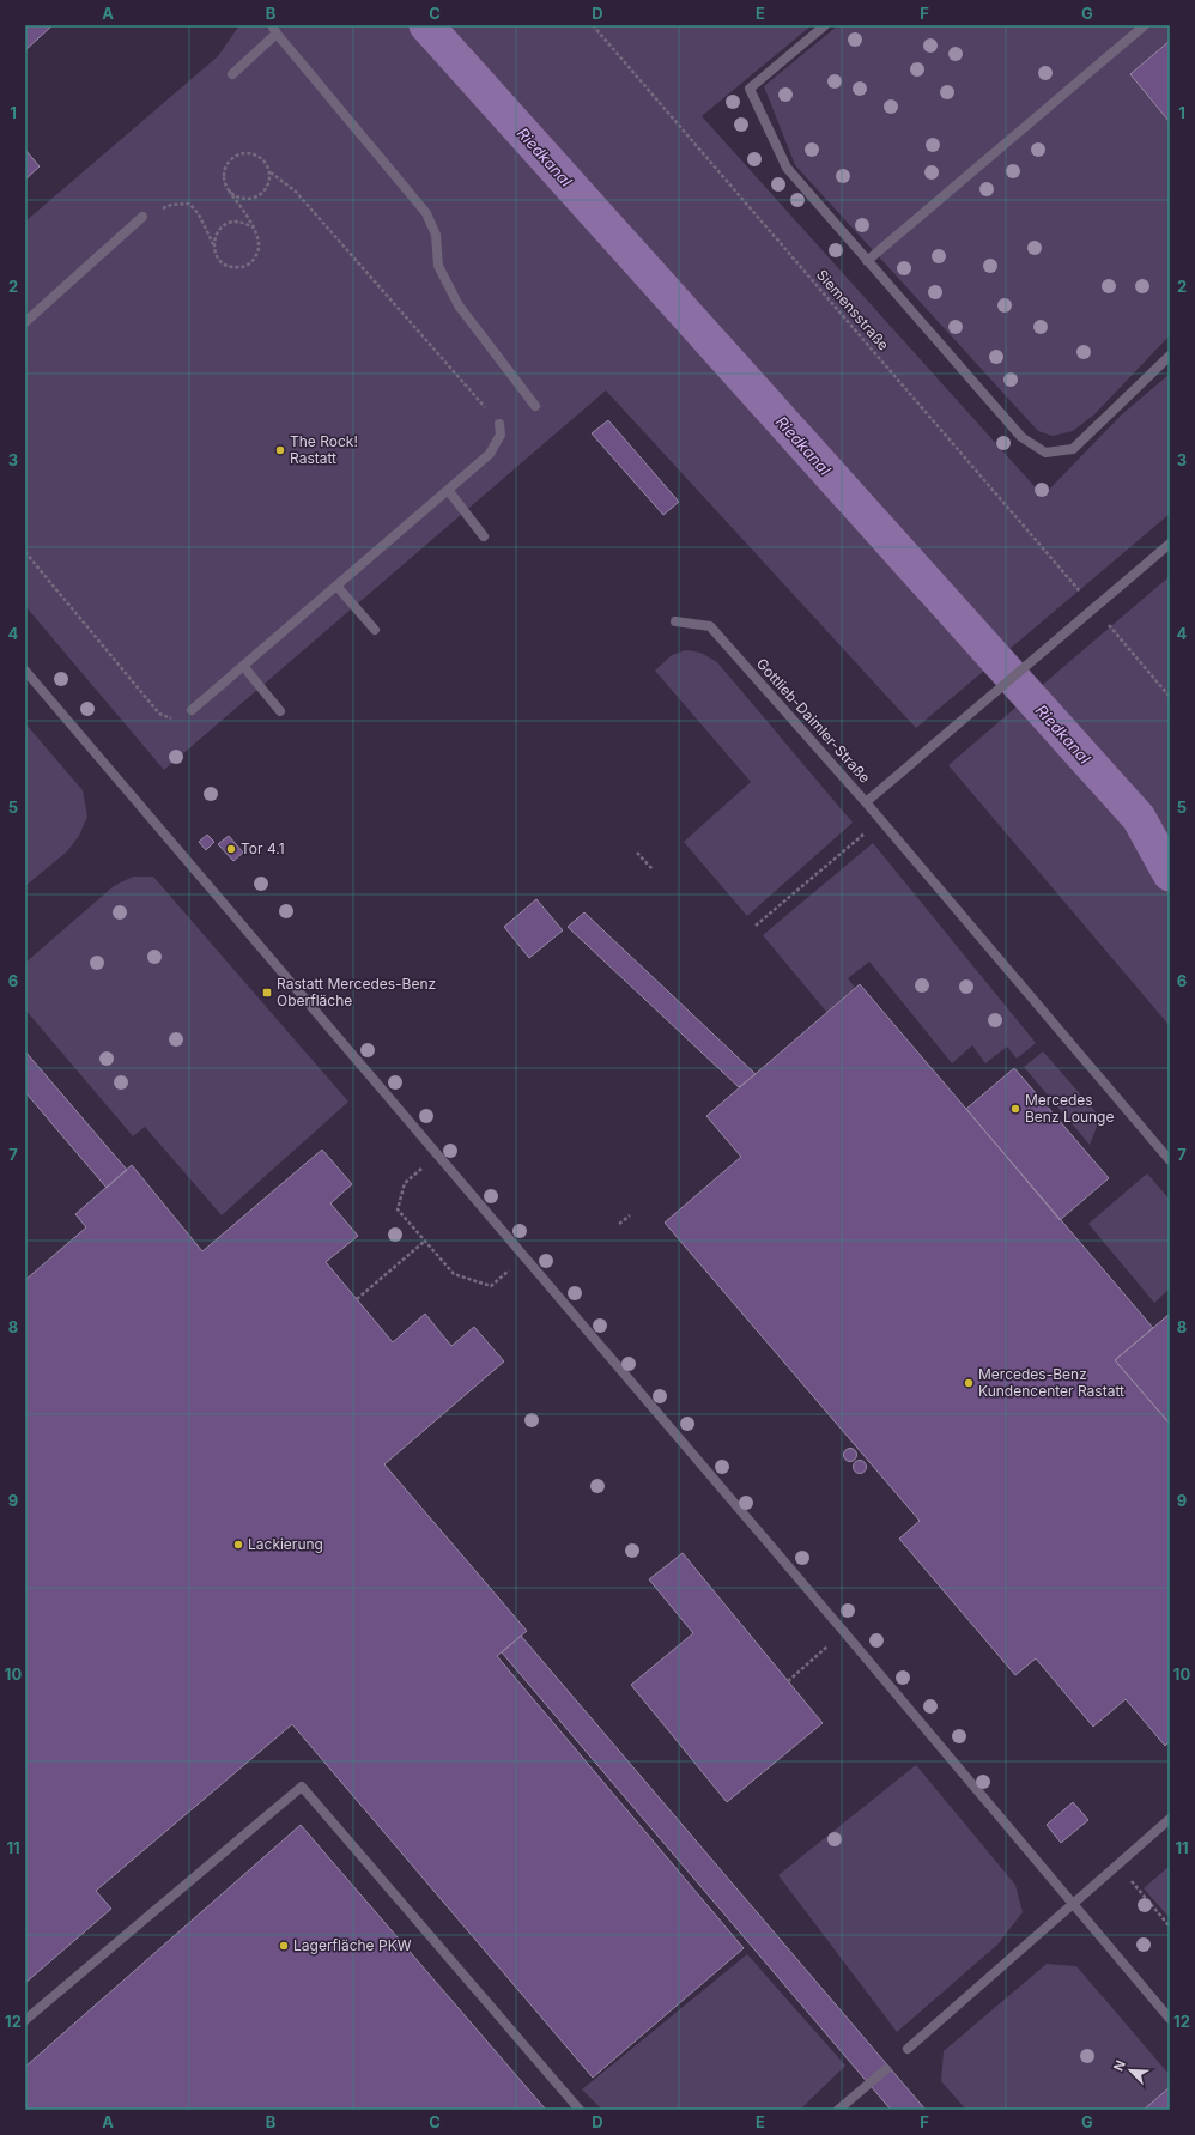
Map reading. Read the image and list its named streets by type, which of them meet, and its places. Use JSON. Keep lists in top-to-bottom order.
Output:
{
  "streets": {
    "lane": ["Gottlieb-Daimler-Straße"],
    "path": ["Siemensstraße"]
  },
  "crossings": [
    ["Siemensstraße", "Gottlieb-Daimler-Straße"]
  ],
  "water": ["Riedkanal"],
  "places": {
    "other": [
      "The Rock! Rastatt",
      "Tor 4.1",
      "Mercedes Benz Lounge",
      "Mercedes-Benz Kundencenter Rastatt",
      "Lackierung",
      "Lagerfläche PKW"
    ],
    "transit": ["Rastatt Mercedes-Benz Oberfläche"]
  },
  "north": "top left",
  "grid": {
    "columns": [
      "A",
      "B",
      "C",
      "D",
      "E",
      "F",
      "G"
    ],
    "rows": [
      "1",
      "2",
      "3",
      "4",
      "5",
      "6",
      "7",
      "8",
      "9",
      "10",
      "11",
      "12"
    ]
  }
}
